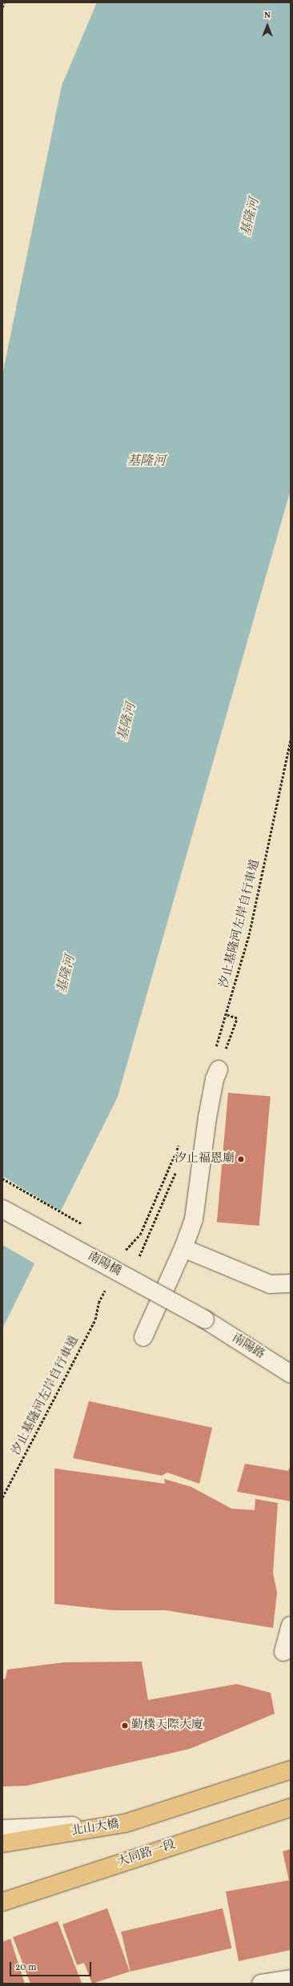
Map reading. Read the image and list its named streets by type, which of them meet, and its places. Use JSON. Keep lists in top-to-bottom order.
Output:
{
  "streets": {
    "main road": ["北山大橋", "大同路一段"],
    "street": ["南陽橋", "南陽路"],
    "path": ["汐止基隆河左岸自行車道"]
  },
  "crossings": [
    ["南陽橋", "南陽路"]
  ],
  "water": ["基隆河"],
  "places": ["汐止福恩廟", "勤樸天際大廈"],
  "scale_bar": "20 m",
  "north": "top"
}
